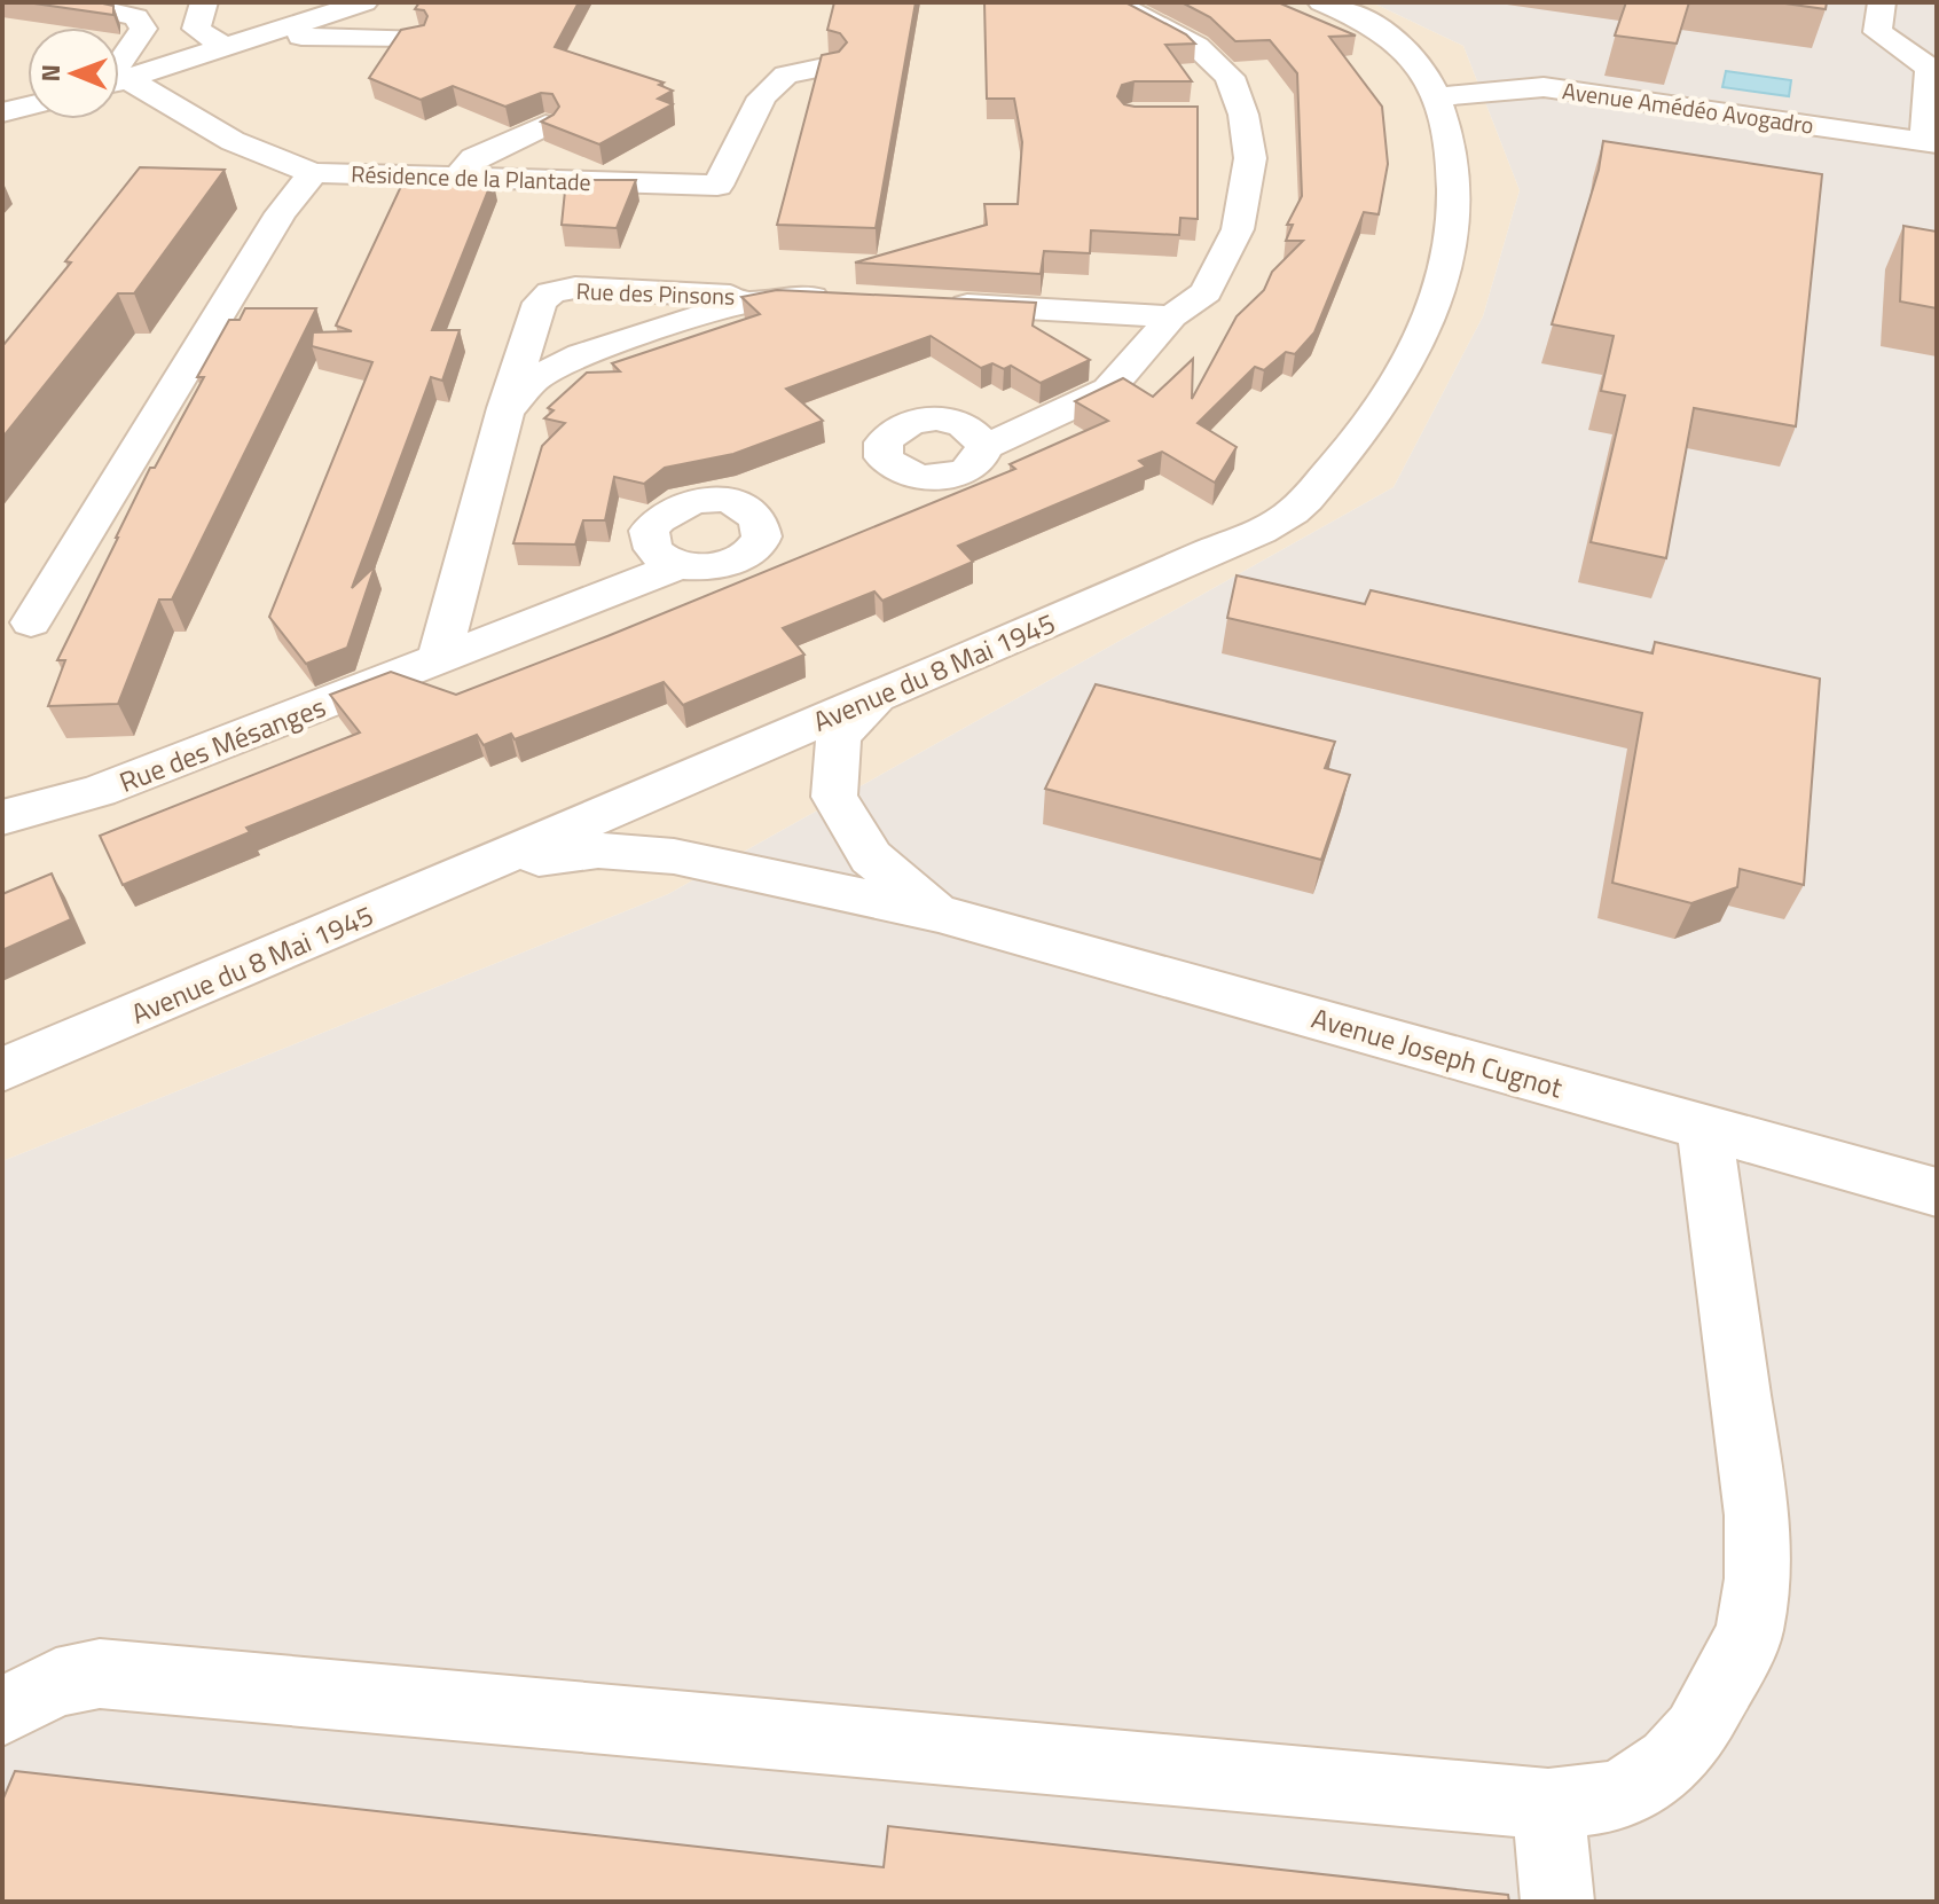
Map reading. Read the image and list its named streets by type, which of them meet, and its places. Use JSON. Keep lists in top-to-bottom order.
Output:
{
  "streets": {
    "street": [
      "Avenue Amédéo Avogadro",
      "Résidence de la Plantade",
      "Rue des Pinsons",
      "Avenue du 8 Mai 1945",
      "Rue des Mésanges",
      "Avenue Joseph Cugnot"
    ]
  },
  "crossings": [
    ["Avenue Amédéo Avogadro", "Avenue du 8 Mai 1945"],
    ["Rue des Pinsons", "Rue des Mésanges"],
    ["Avenue du 8 Mai 1945", "Avenue Joseph Cugnot"]
  ],
  "north": "left"
}
